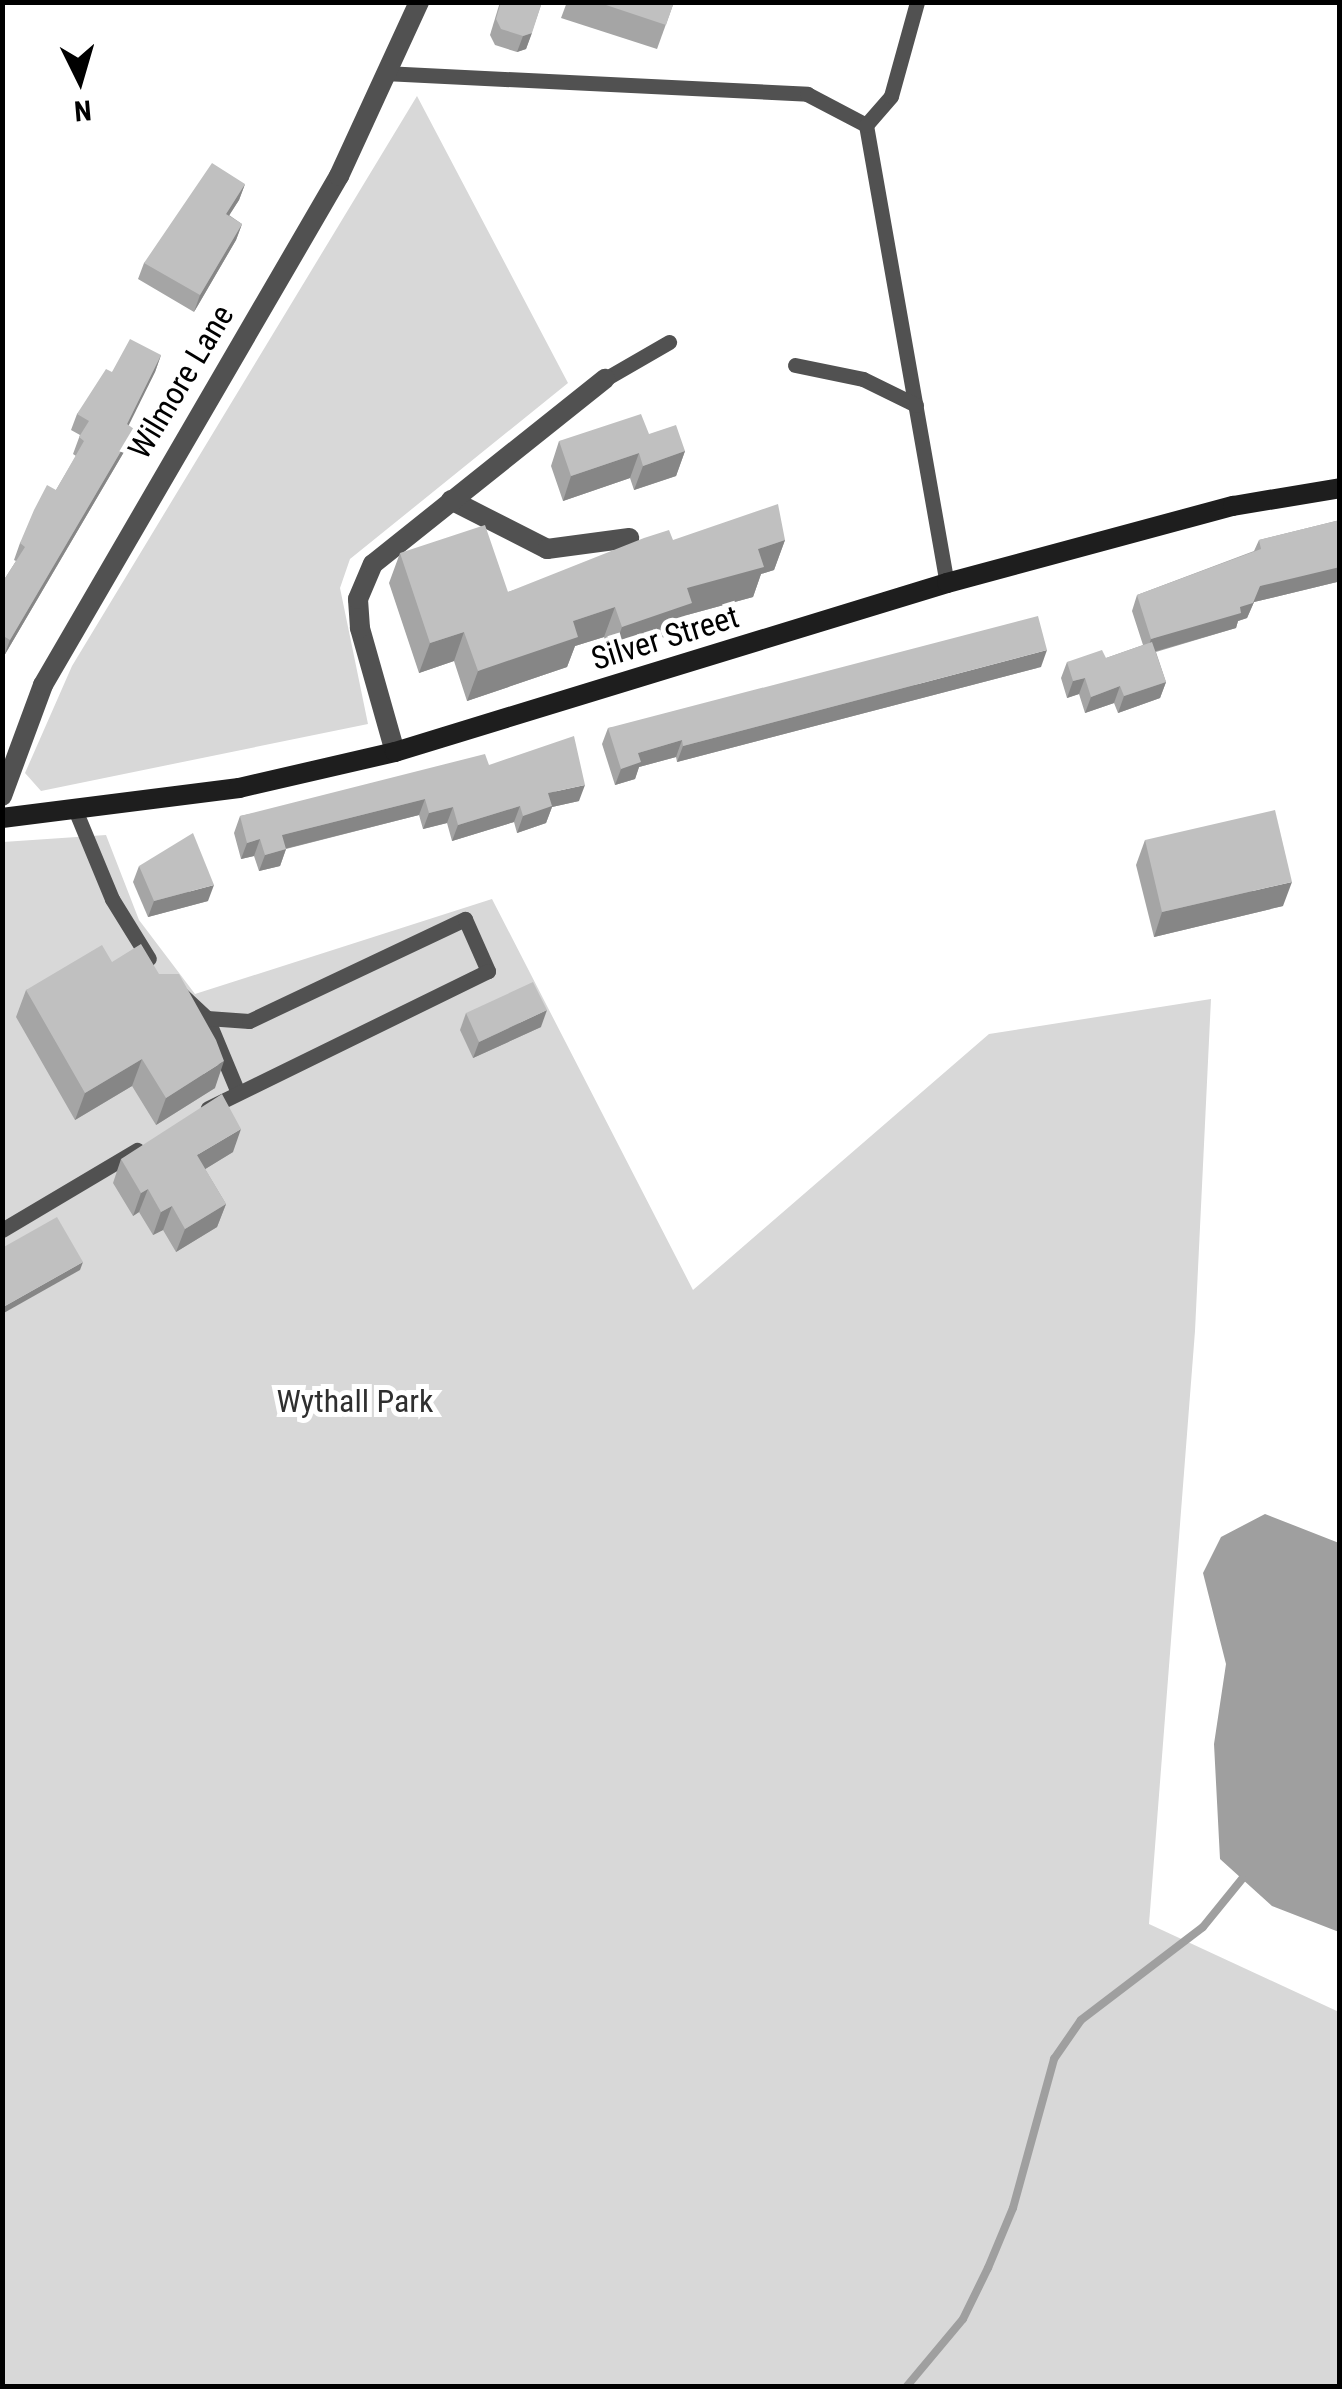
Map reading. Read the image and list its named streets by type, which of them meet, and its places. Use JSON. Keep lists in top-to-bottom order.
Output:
{
  "streets": {
    "street": ["Wilmore Lane", "Silver Street"]
  },
  "parks": ["Wythall Park"],
  "north": "bottom"
}
